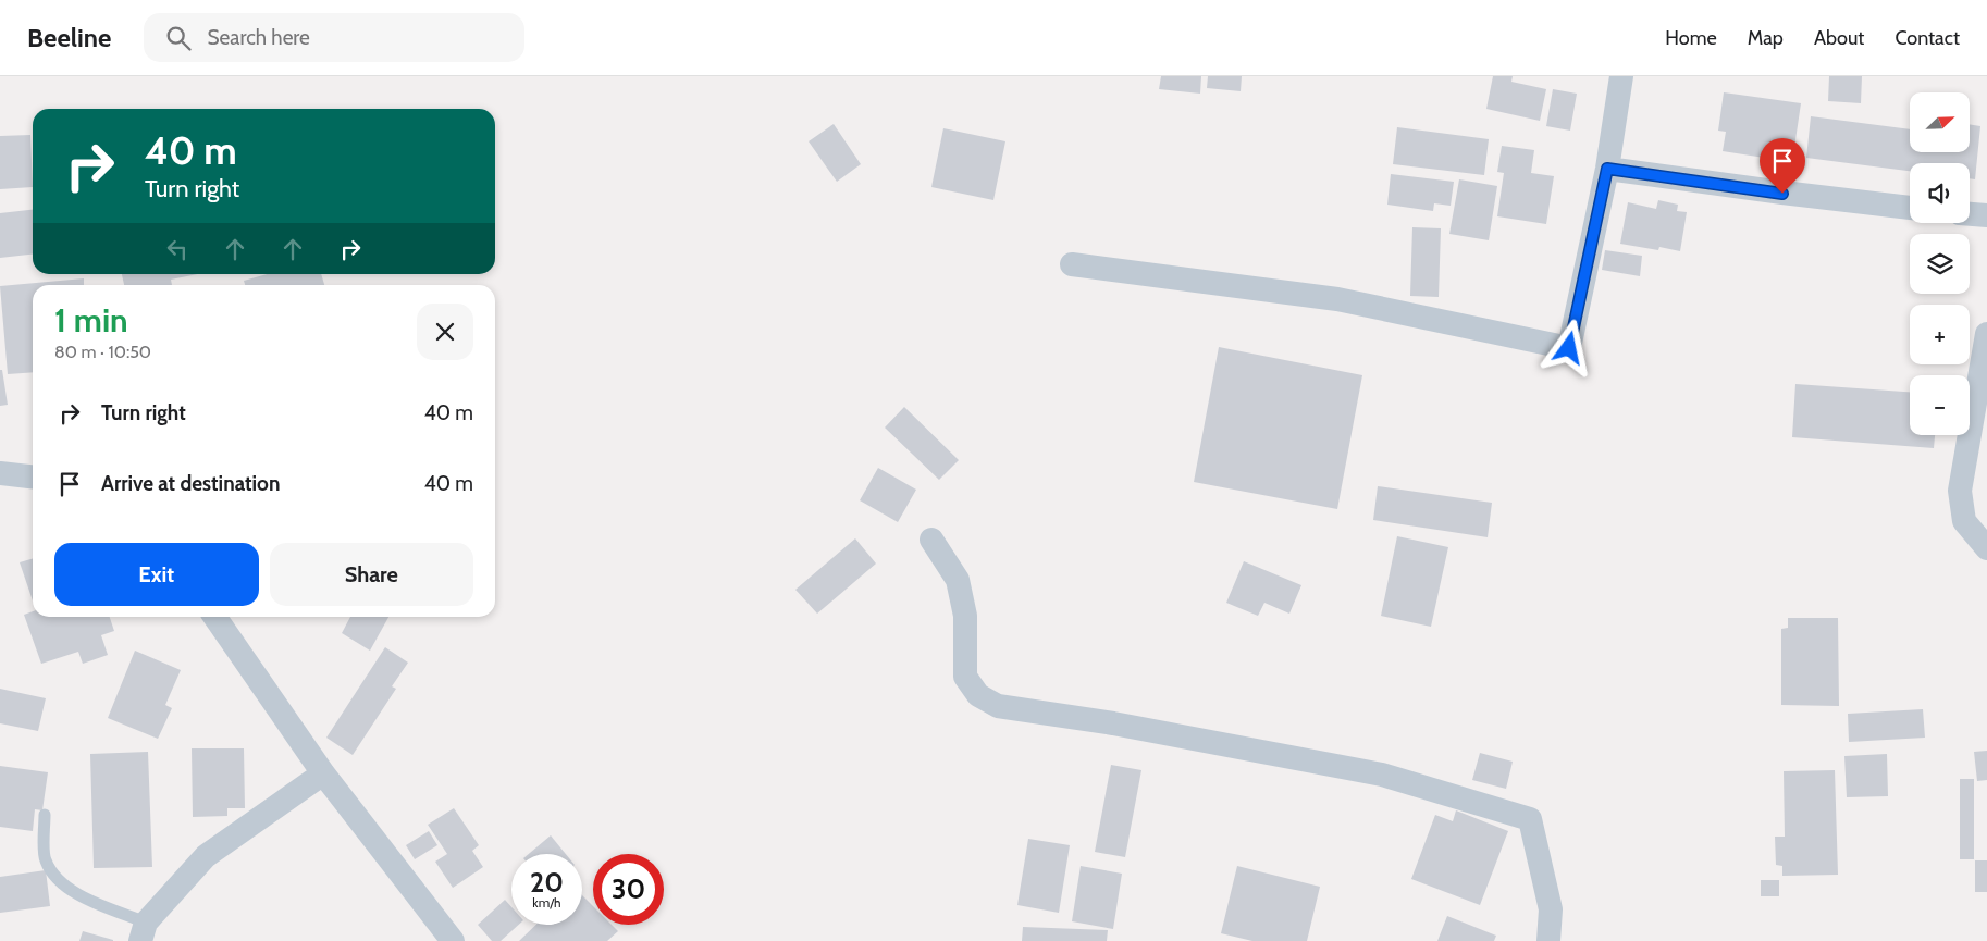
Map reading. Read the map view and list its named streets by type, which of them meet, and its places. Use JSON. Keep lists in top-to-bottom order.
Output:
{
  "north": "top right",
  "page": {
    "header": "Beeline",
    "search": "Search here",
    "nav": [
      "Home",
      "Map",
      "About",
      "Contact"
    ],
    "map_buttons": ["+", "−"],
    "turn": ["40 m", "Turn right"],
    "heading": ["1 min", "80 m · 10:50"],
    "list": [
      {
        "name": "Turn right",
        "value": "40 m"
      },
      {
        "name": "Arrive at destination",
        "value": "40 m"
      }
    ],
    "buttons": ["Exit", "Share"],
    "speed": "20 km/h",
    "limit": "30"
  }
}
